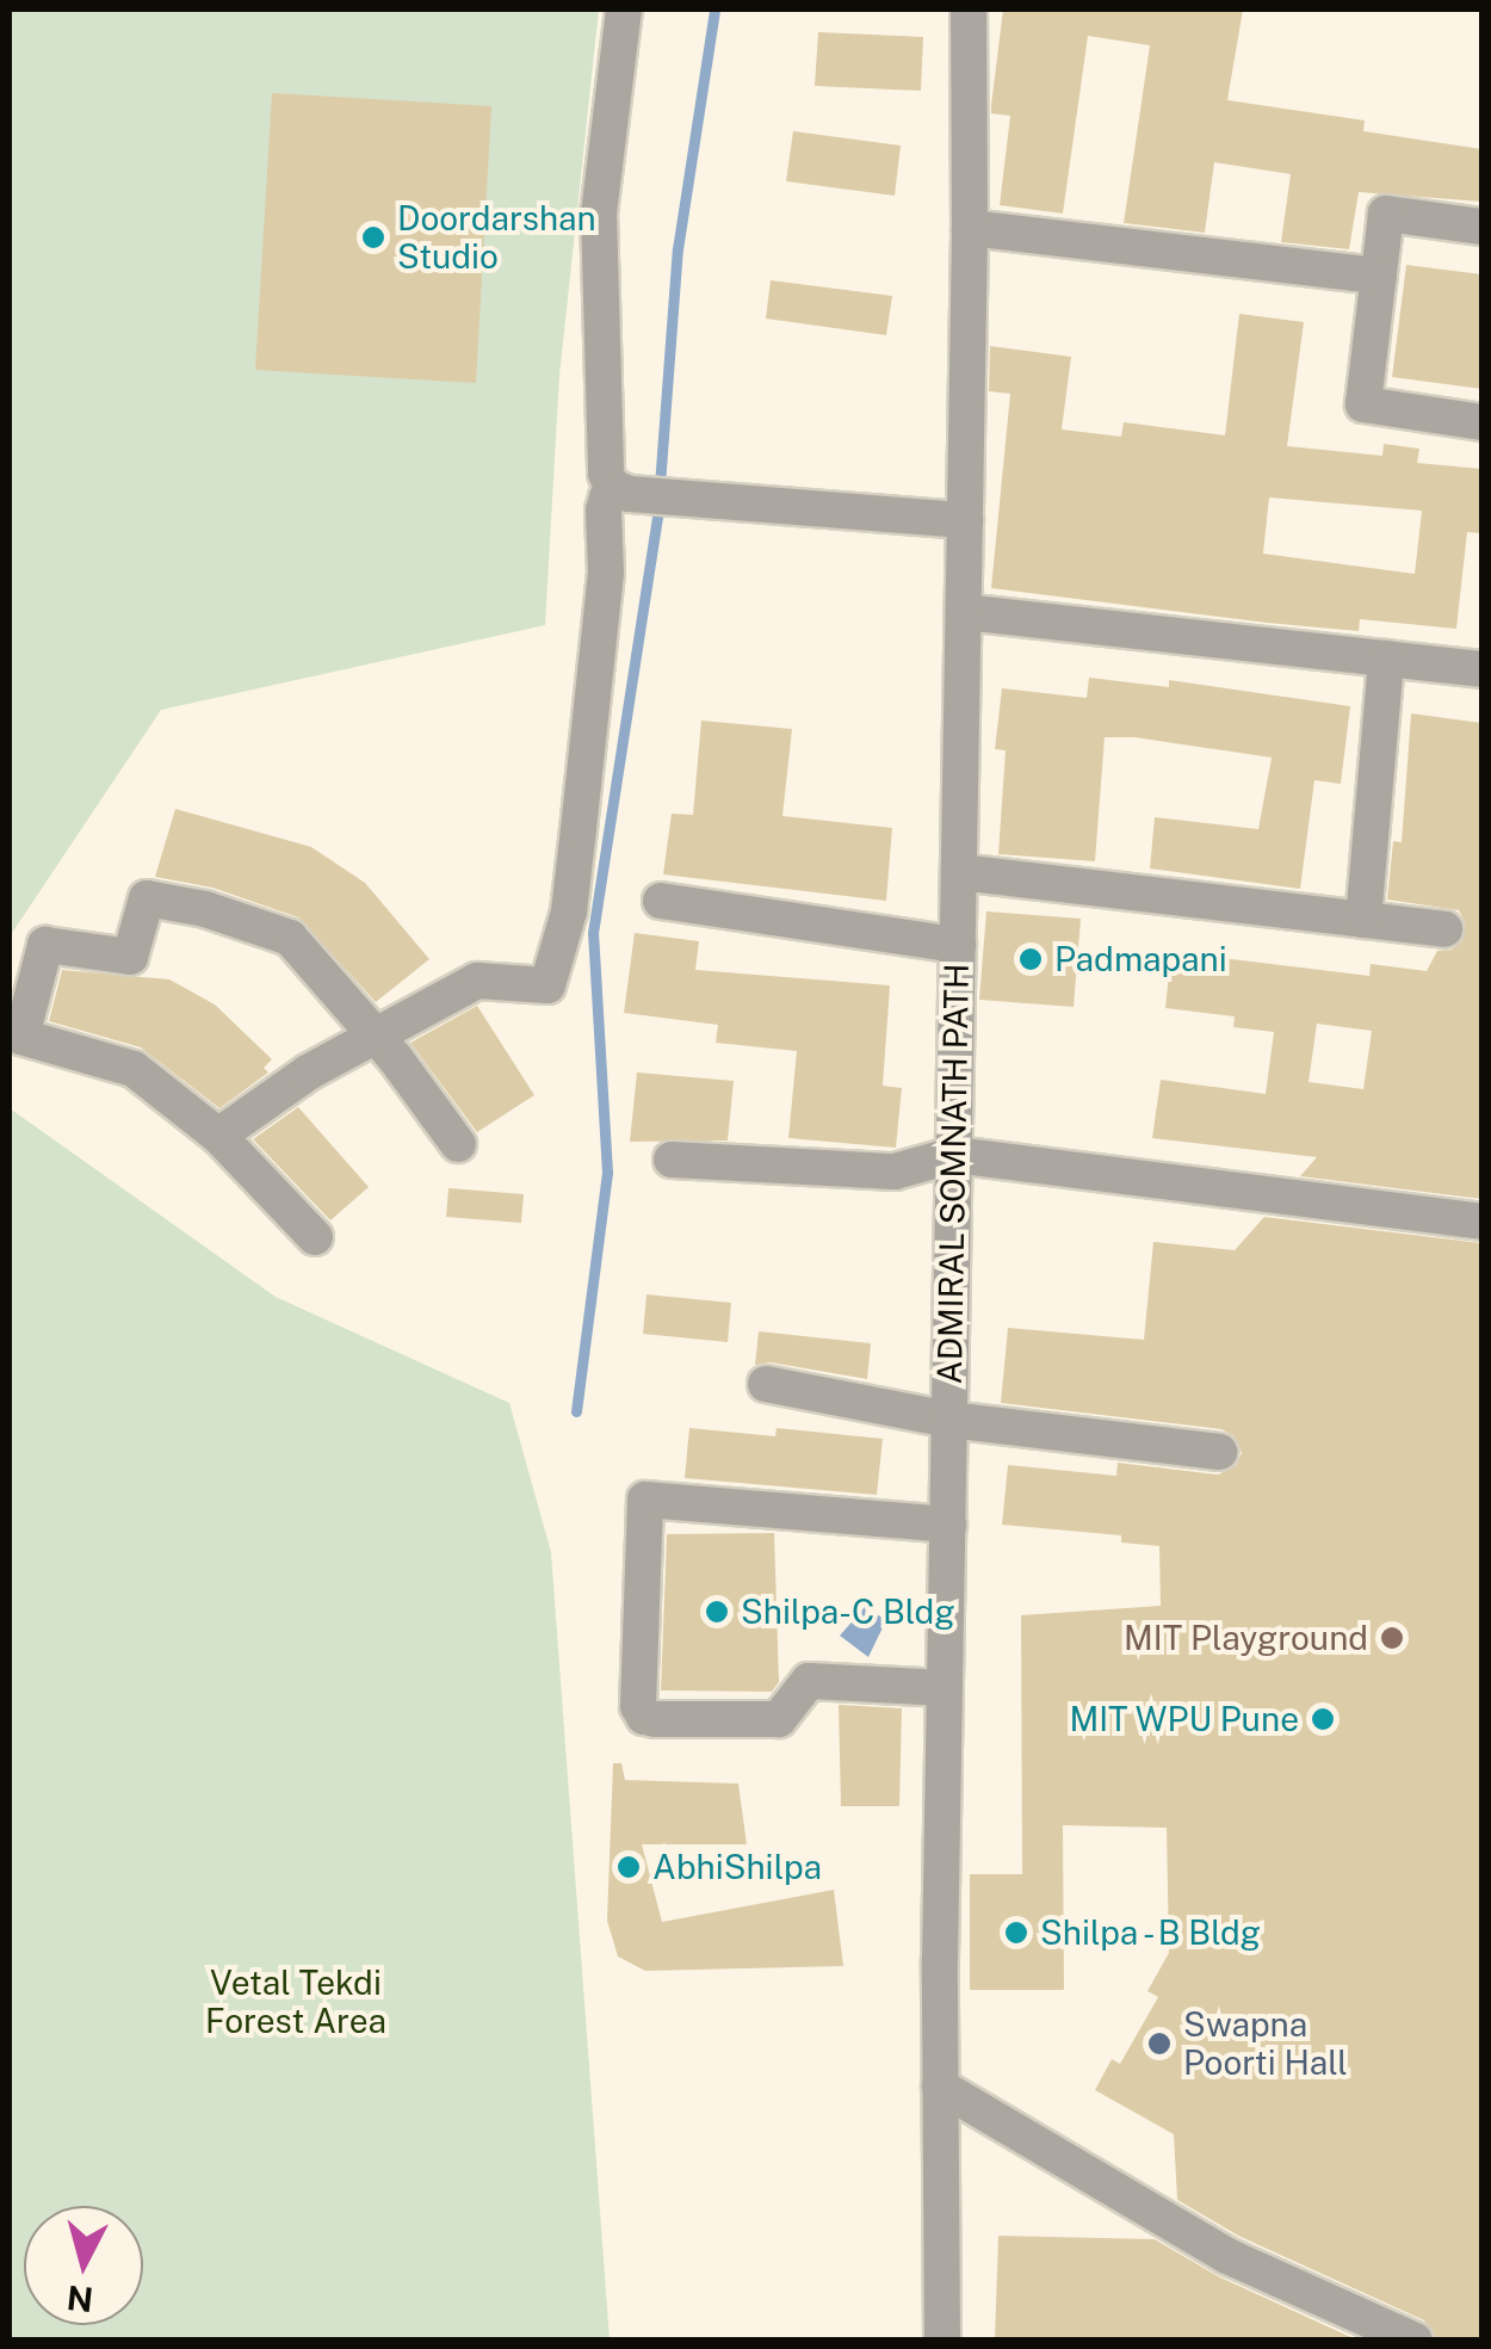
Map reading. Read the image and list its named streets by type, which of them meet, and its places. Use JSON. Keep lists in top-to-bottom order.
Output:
{
  "streets": {
    "street": ["ADMIRAL SOMNATH PATH"]
  },
  "parks": ["Vetal Tekdi Forest Area"],
  "places": [
    "Doordarshan Studio",
    "Padmapani",
    "Shilpa-C Bldg",
    "MIT Playground",
    "MIT WPU Pune",
    "AbhiShilpa",
    "Shilpa - B Bldg",
    "Swapna Poorti Hall"
  ],
  "north": "bottom"
}
